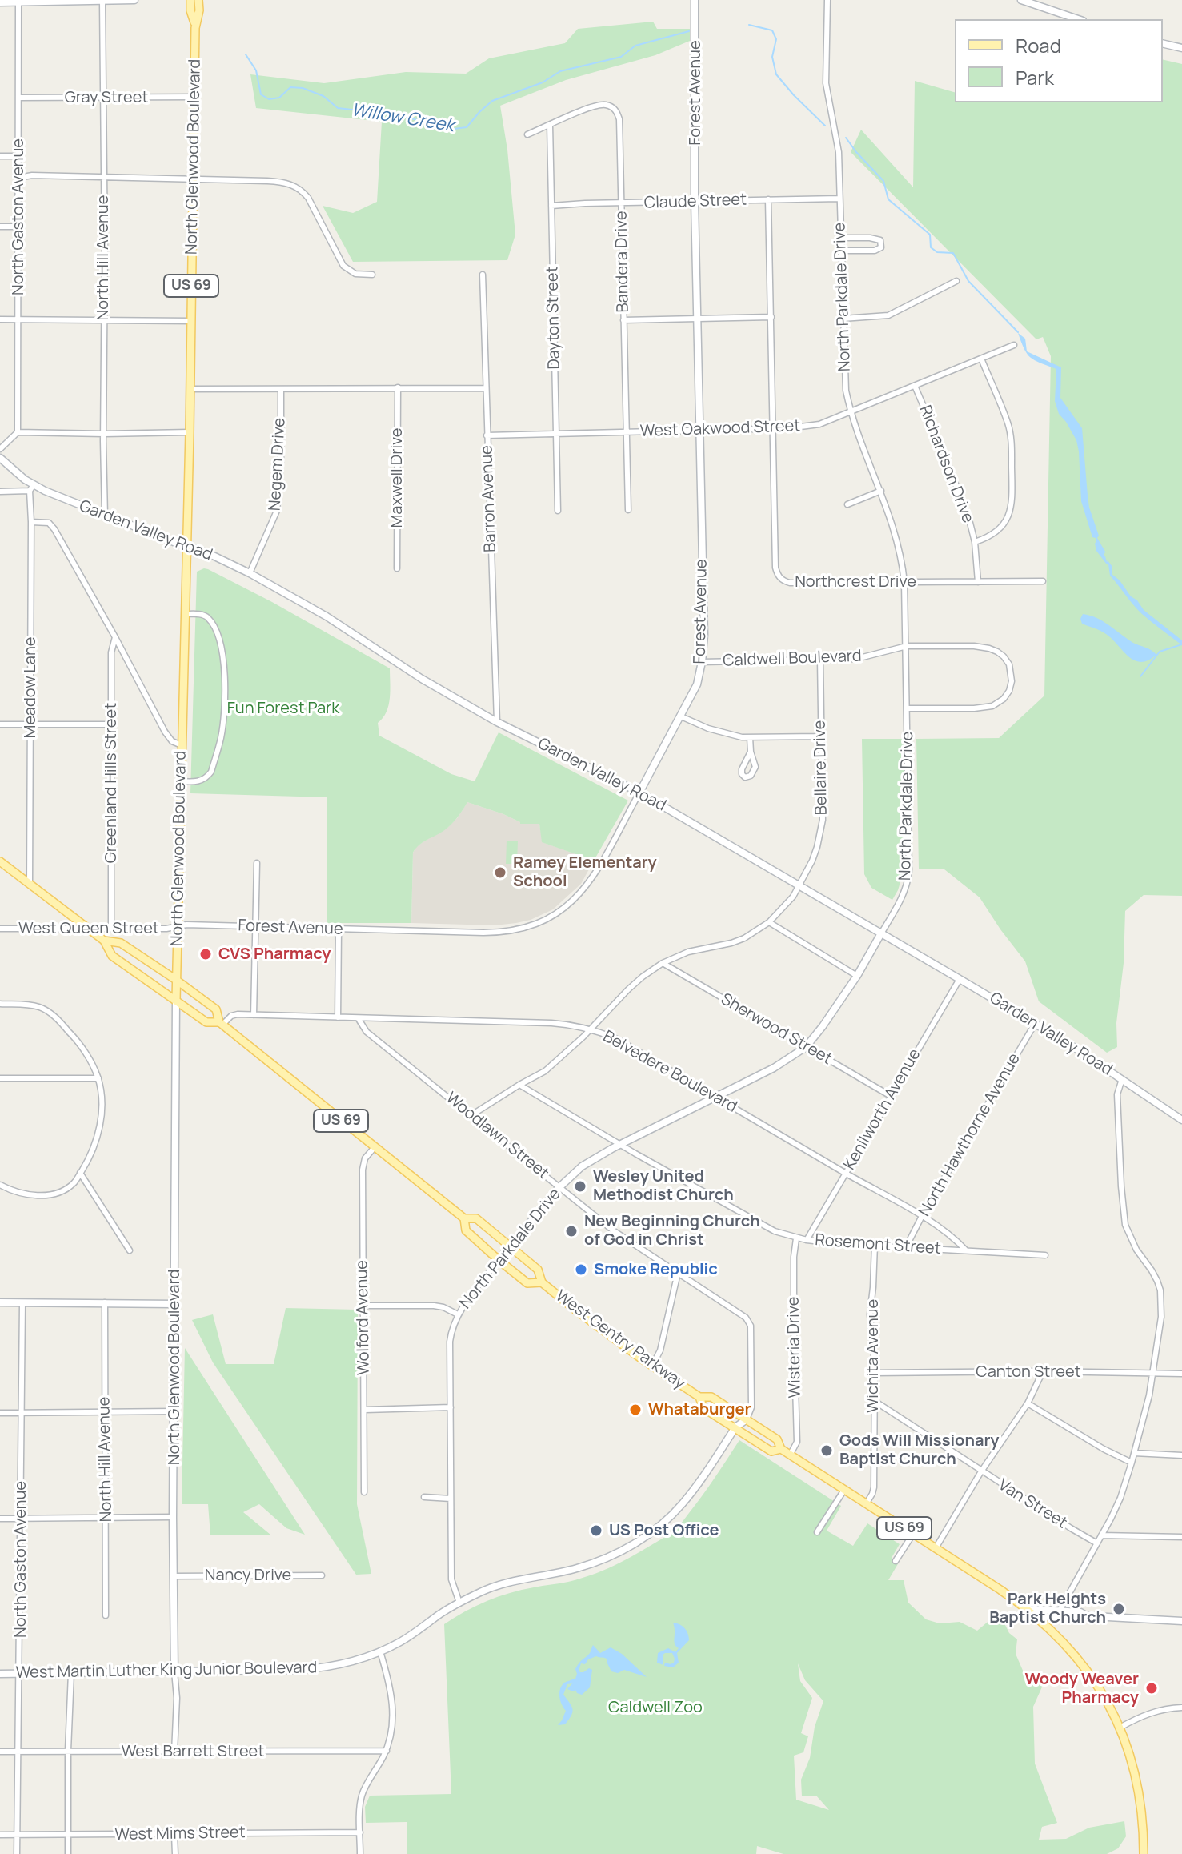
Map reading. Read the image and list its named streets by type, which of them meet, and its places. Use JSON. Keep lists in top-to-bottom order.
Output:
{
  "streets": {
    "main road": ["North Glenwood Boulevard", "US 69", "West Gentry Parkway"],
    "street": [
      "Forest Avenue",
      "Gray Street",
      "Claude Street",
      "North Gaston Avenue",
      "North Hill Avenue",
      "Bandera Drive",
      "North Parkdale Drive",
      "Dayton Street",
      "West Oakwood Street",
      "Negem Drive",
      "Richardson Drive",
      "Maxwell Drive",
      "Barron Avenue",
      "Garden Valley Road",
      "Northcrest Drive",
      "Caldwell Boulevard",
      "Meadow Lane",
      "Bellaire Drive",
      "Greenland Hills Street",
      "West Queen Street",
      "Sherwood Street",
      "Belvedere Boulevard",
      "Kenilworth Avenue",
      "North Hawthorne Avenue",
      "Woodlawn Street",
      "Rosemont Street",
      "Wolford Avenue",
      "Wisteria Drive",
      "Wichita Avenue",
      "Canton Street",
      "Van Street",
      "Nancy Drive",
      "West Martin Luther King Junior Boulevard",
      "West Barrett Street",
      "West Mims Street"
    ]
  },
  "crossings": [
    ["Forest Avenue", "North Glenwood Boulevard"],
    ["Forest Avenue", "Claude Street"],
    ["Forest Avenue", "West Oakwood Street"],
    ["Forest Avenue", "Garden Valley Road"],
    ["Forest Avenue", "Caldwell Boulevard"],
    ["Forest Avenue", "West Queen Street"],
    ["Gray Street", "North Glenwood Boulevard"],
    ["Gray Street", "North Gaston Avenue"],
    ["Gray Street", "North Hill Avenue"],
    ["North Glenwood Boulevard", "Garden Valley Road"],
    ["North Glenwood Boulevard", "West Queen Street"],
    ["North Glenwood Boulevard", "West Gentry Parkway"],
    ["North Glenwood Boulevard", "Nancy Drive"],
    ["North Glenwood Boulevard", "West Martin Luther King Junior Boulevard"],
    ["Claude Street", "Bandera Drive"],
    ["Claude Street", "North Parkdale Drive"],
    ["Claude Street", "Dayton Street"],
    ["Claude Street", "Northcrest Drive"],
    ["North Gaston Avenue", "West Martin Luther King Junior Boulevard"],
    ["North Gaston Avenue", "West Barrett Street"],
    ["North Gaston Avenue", "West Mims Street"],
    ["North Hill Avenue", "Garden Valley Road"],
    ["Bandera Drive", "Dayton Street"],
    ["Bandera Drive", "West Oakwood Street"],
    ["North Parkdale Drive", "West Oakwood Street"],
    ["North Parkdale Drive", "Garden Valley Road"],
    ["North Parkdale Drive", "Northcrest Drive"],
    ["North Parkdale Drive", "Caldwell Boulevard"],
    ["North Parkdale Drive", "Sherwood Street"],
    ["North Parkdale Drive", "Belvedere Boulevard"],
    ["North Parkdale Drive", "Woodlawn Street"],
    ["North Parkdale Drive", "Rosemont Street"],
    ["North Parkdale Drive", "West Gentry Parkway"],
    ["North Parkdale Drive", "West Martin Luther King Junior Boulevard"],
    ["Dayton Street", "West Oakwood Street"],
    ["West Oakwood Street", "Richardson Drive"],
    ["West Oakwood Street", "Barron Avenue"],
    ["West Oakwood Street", "Northcrest Drive"],
    ["Negem Drive", "Garden Valley Road"],
    ["Richardson Drive", "Northcrest Drive"],
    ["Barron Avenue", "Garden Valley Road"],
    ["Garden Valley Road", "Meadow Lane"],
    ["Garden Valley Road", "Bellaire Drive"],
    ["Garden Valley Road", "Kenilworth Avenue"],
    ["Garden Valley Road", "North Hawthorne Avenue"],
    ["Caldwell Boulevard", "Bellaire Drive"],
    ["Meadow Lane", "West Gentry Parkway"],
    ["Bellaire Drive", "Sherwood Street"],
    ["Bellaire Drive", "Belvedere Boulevard"],
    ["Bellaire Drive", "Woodlawn Street"],
    ["Bellaire Drive", "Rosemont Street"],
    ["Greenland Hills Street", "West Queen Street"],
    ["West Queen Street", "West Gentry Parkway"],
    ["Sherwood Street", "Kenilworth Avenue"],
    ["Belvedere Boulevard", "Kenilworth Avenue"],
    ["Belvedere Boulevard", "North Hawthorne Avenue"],
    ["Belvedere Boulevard", "Woodlawn Street"],
    ["Belvedere Boulevard", "Rosemont Street"],
    ["Belvedere Boulevard", "West Gentry Parkway"],
    ["Kenilworth Avenue", "Rosemont Street"],
    ["North Hawthorne Avenue", "Rosemont Street"],
    ["Woodlawn Street", "West Gentry Parkway"],
    ["Woodlawn Street", "West Martin Luther King Junior Boulevard"],
    ["Rosemont Street", "Wisteria Drive"],
    ["Rosemont Street", "Wichita Avenue"],
    ["Wolford Avenue", "West Gentry Parkway"],
    ["West Gentry Parkway", "Wisteria Drive"],
    ["West Gentry Parkway", "Wichita Avenue"],
    ["West Gentry Parkway", "West Martin Luther King Junior Boulevard"],
    ["Wichita Avenue", "Canton Street"],
    ["Wichita Avenue", "Van Street"]
  ],
  "water": ["Willow Creek"],
  "parks": ["Fun Forest Park", "Caldwell Zoo"],
  "places": [
    "Ramey Elementary School",
    "CVS Pharmacy",
    "Wesley United Methodist Church",
    "New Beginning Church of God in Christ",
    "Smoke Republic",
    "Whataburger",
    "Gods Will Missionary Baptist Church",
    "US Post Office",
    "Park Heights Baptist Church",
    "Woody Weaver Pharmacy"
  ],
  "legend": ["Road", "Park"]
}
